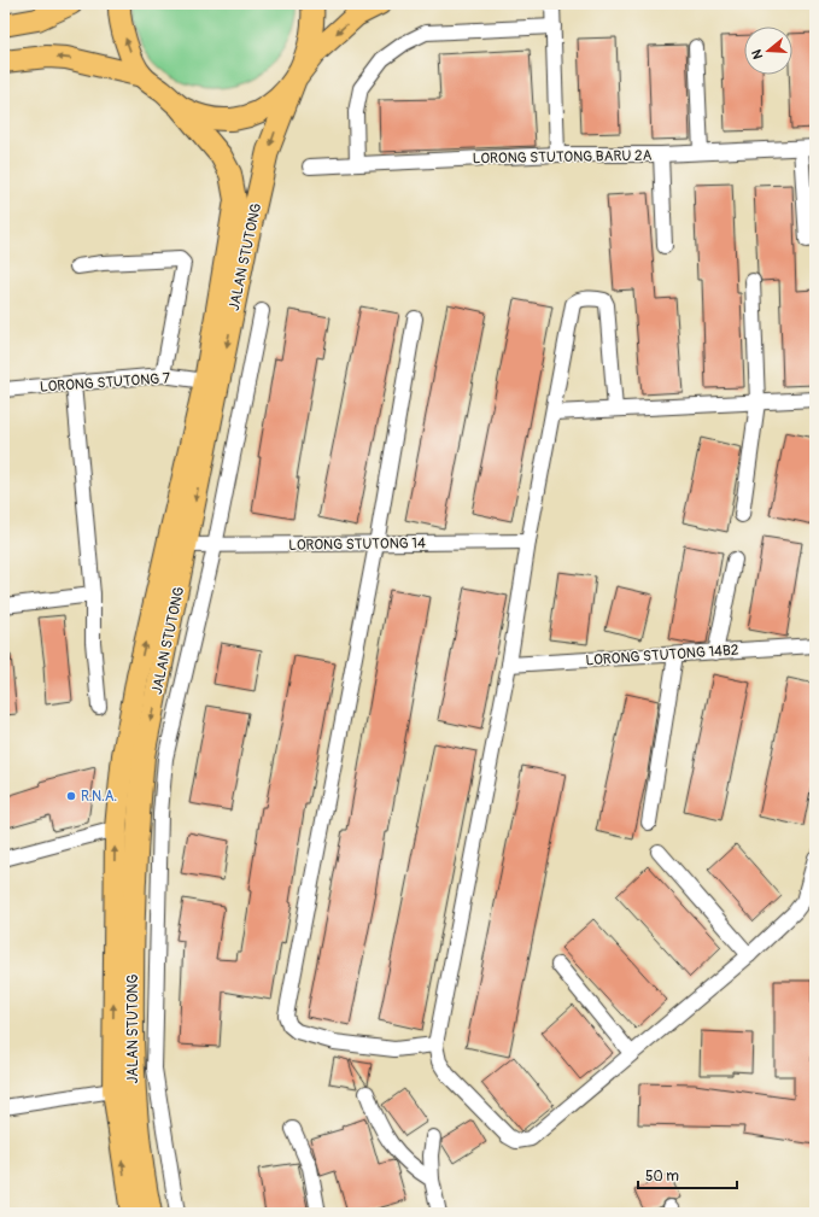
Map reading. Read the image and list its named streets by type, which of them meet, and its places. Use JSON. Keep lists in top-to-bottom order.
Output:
{
  "streets": {
    "main road": ["JALAN STUTONG"],
    "street": [
      "LORONG STUTONG BARU 2A",
      "LORONG STUTONG 7",
      "LORONG STUTONG 14",
      "LORONG STUTONG 14B2"
    ]
  },
  "crossings": [
    ["JALAN STUTONG", "LORONG STUTONG 7"],
    ["JALAN STUTONG", "LORONG STUTONG 14"]
  ],
  "places": ["R.N.A."],
  "scale_bar": "50 m",
  "north": "left"
}
